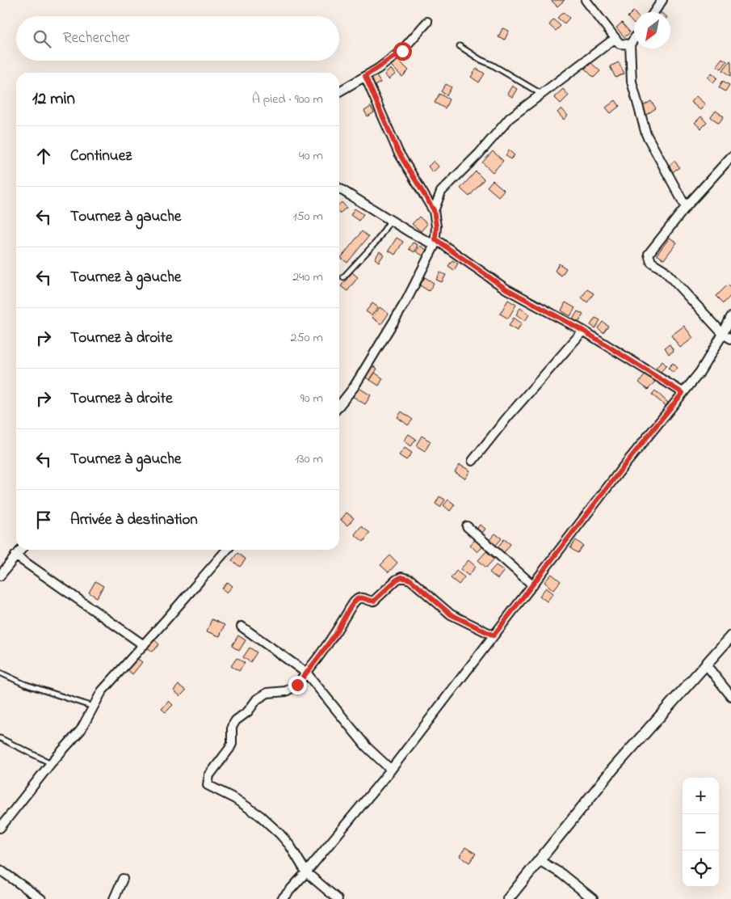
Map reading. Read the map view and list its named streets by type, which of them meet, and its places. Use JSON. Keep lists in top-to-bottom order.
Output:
{
  "north": "bottom left",
  "page": {
    "search": "Rechercher",
    "heading": ["12 min", "À pied · 900 m"],
    "list": [
      ["Continuez", "40 m"],
      ["Tournez à gauche", "150 m"],
      ["Tournez à gauche", "240 m"],
      ["Tournez à droite", "250 m"],
      ["Tournez à droite", "90 m"],
      ["Tournez à gauche", "130 m"],
      "Arrivée à destination"
    ],
    "map_buttons": ["+", "−"]
  }
}
